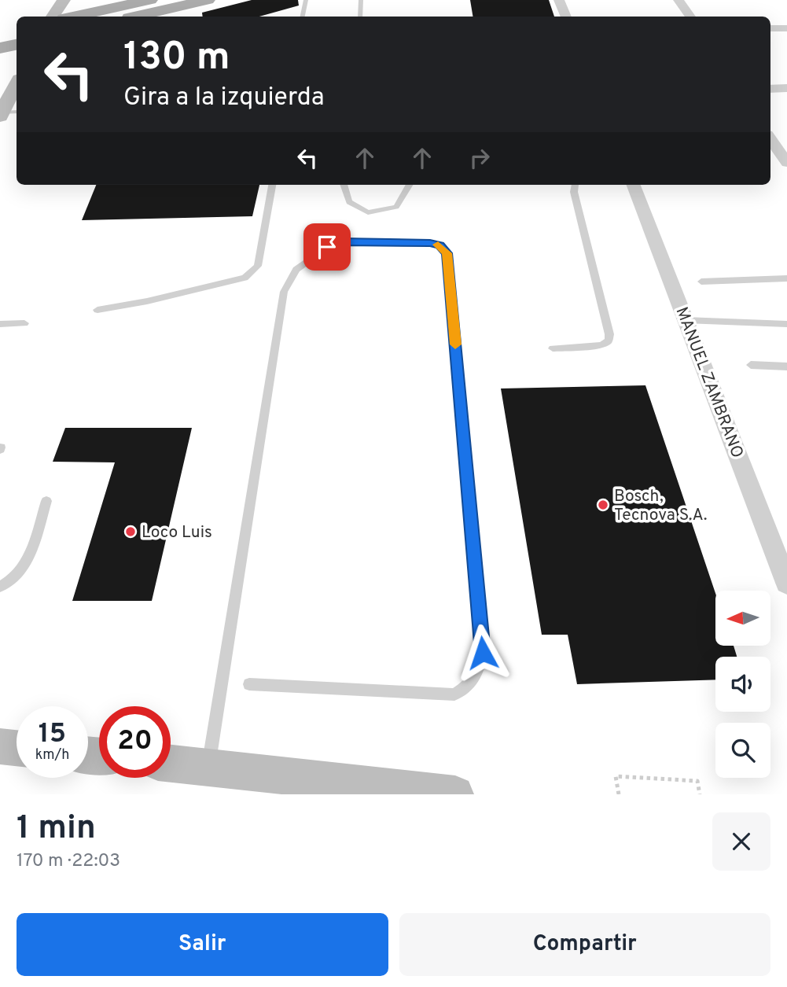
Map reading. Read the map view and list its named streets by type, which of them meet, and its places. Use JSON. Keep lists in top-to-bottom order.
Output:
{
  "streets": {
    "street": ["MANUEL ZAMBRANO"]
  },
  "places": ["Bosch, Tecnova S.A.", "Loco Luis"],
  "north": "left",
  "page": {
    "turn": ["130 m", "Gira a la izquierda"],
    "speed": "15 km/h",
    "limit": "20",
    "heading": ["1 min", "170 m · 22:03"],
    "buttons": ["Salir", "Compartir"]
  }
}
